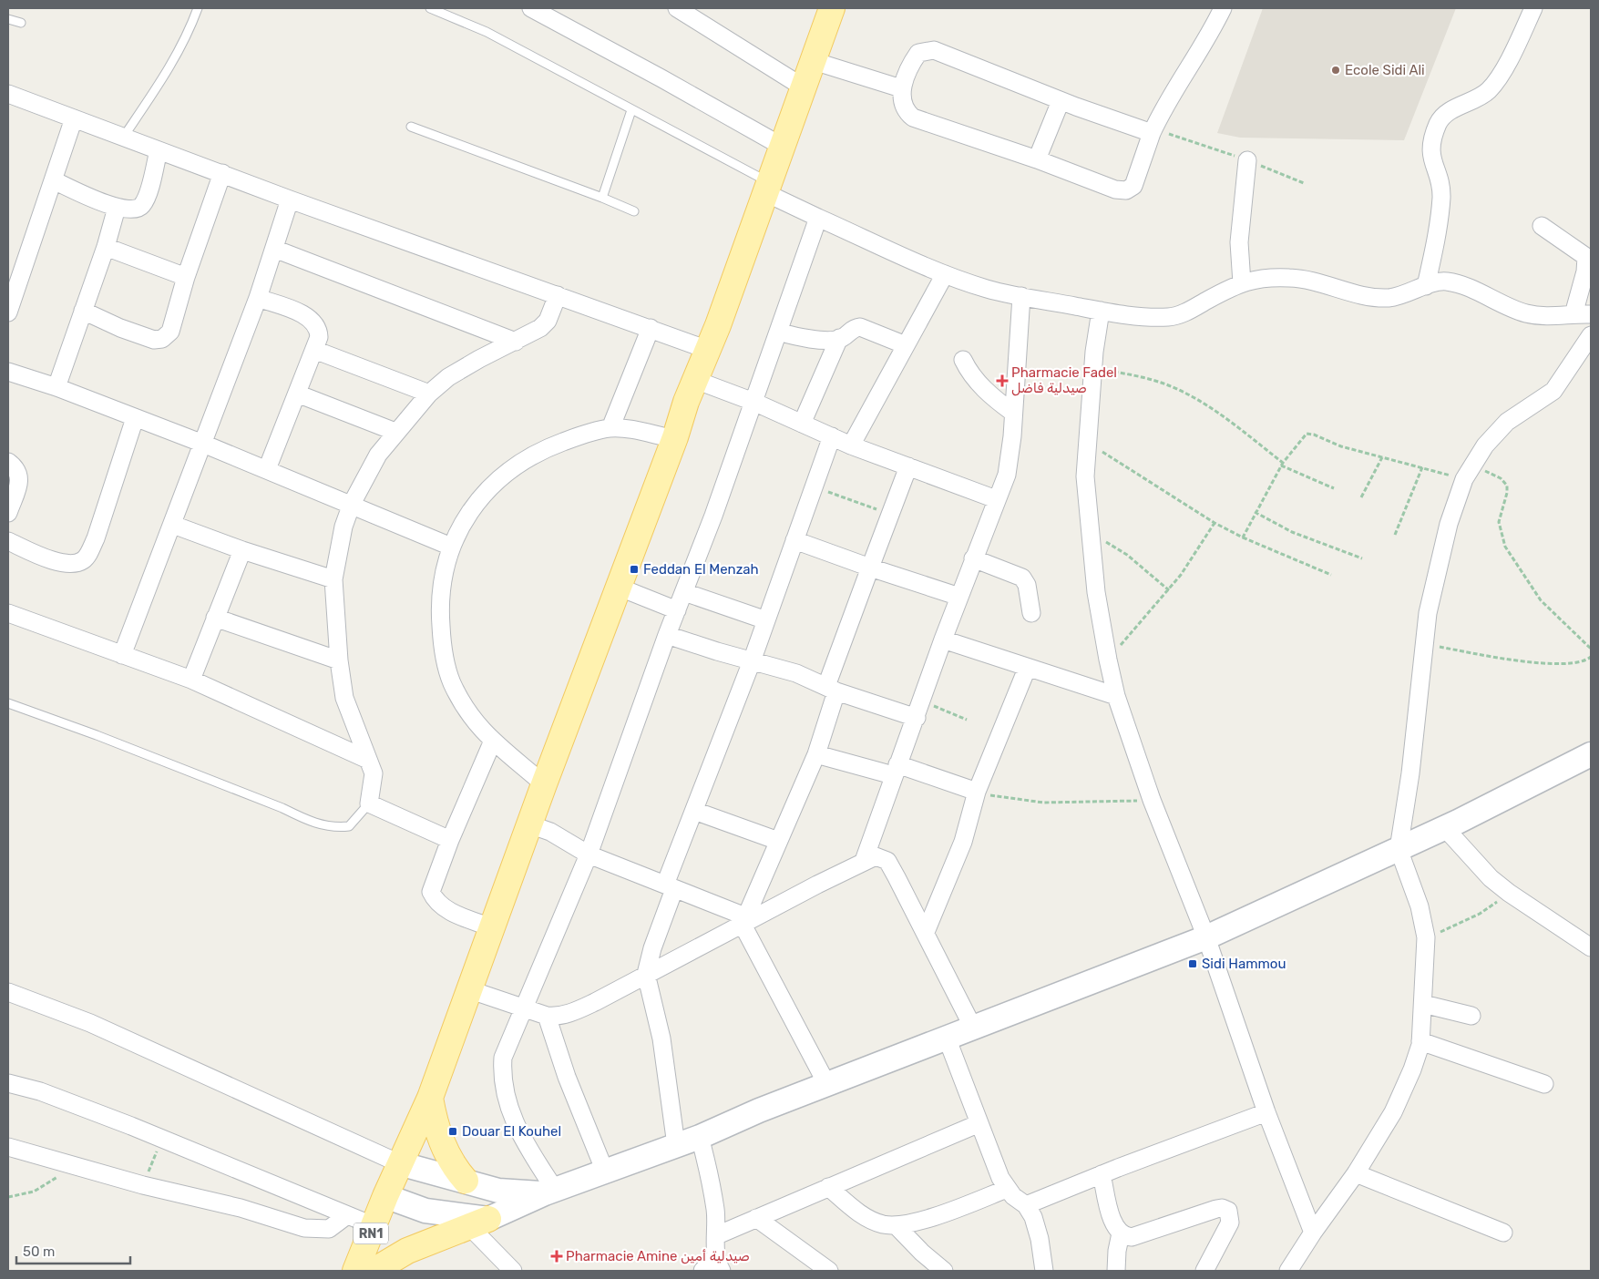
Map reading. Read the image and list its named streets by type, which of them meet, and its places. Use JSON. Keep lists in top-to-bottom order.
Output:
{
  "streets": {
    "main road": ["RN1"]
  },
  "places": {
    "other": ["Ecole Sidi Ali"],
    "health": ["Pharmacie Fadel صيدلية فاضل", "Pharmacie Amine صيدلية أمين"],
    "transit": ["Feddan El Menzah", "Sidi Hammou", "Douar El Kouhel"]
  },
  "scale_bar": "50 m"
}
